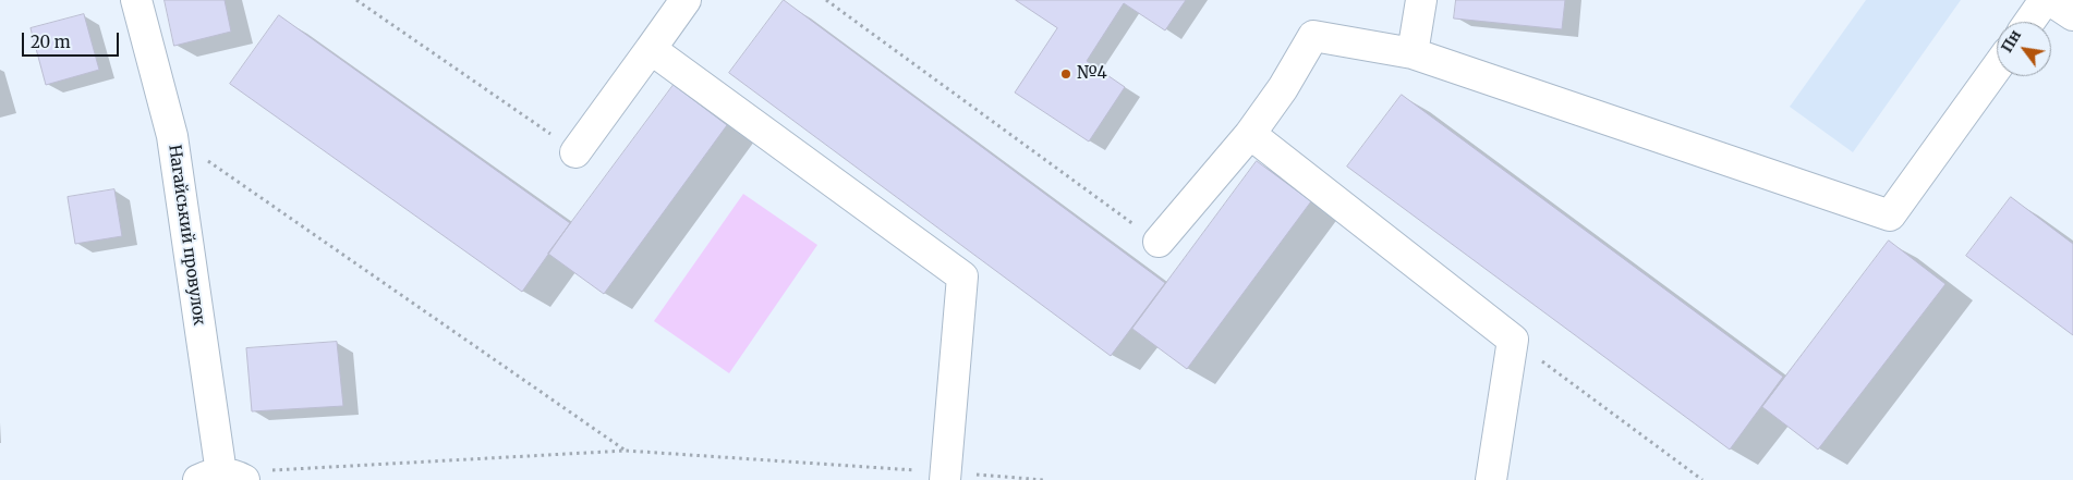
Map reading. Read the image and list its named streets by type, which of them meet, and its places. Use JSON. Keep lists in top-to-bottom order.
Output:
{
  "streets": {
    "street": ["Нагайський провулок"]
  },
  "places": ["№4"],
  "scale_bar": "20 m",
  "north": "top left"
}
